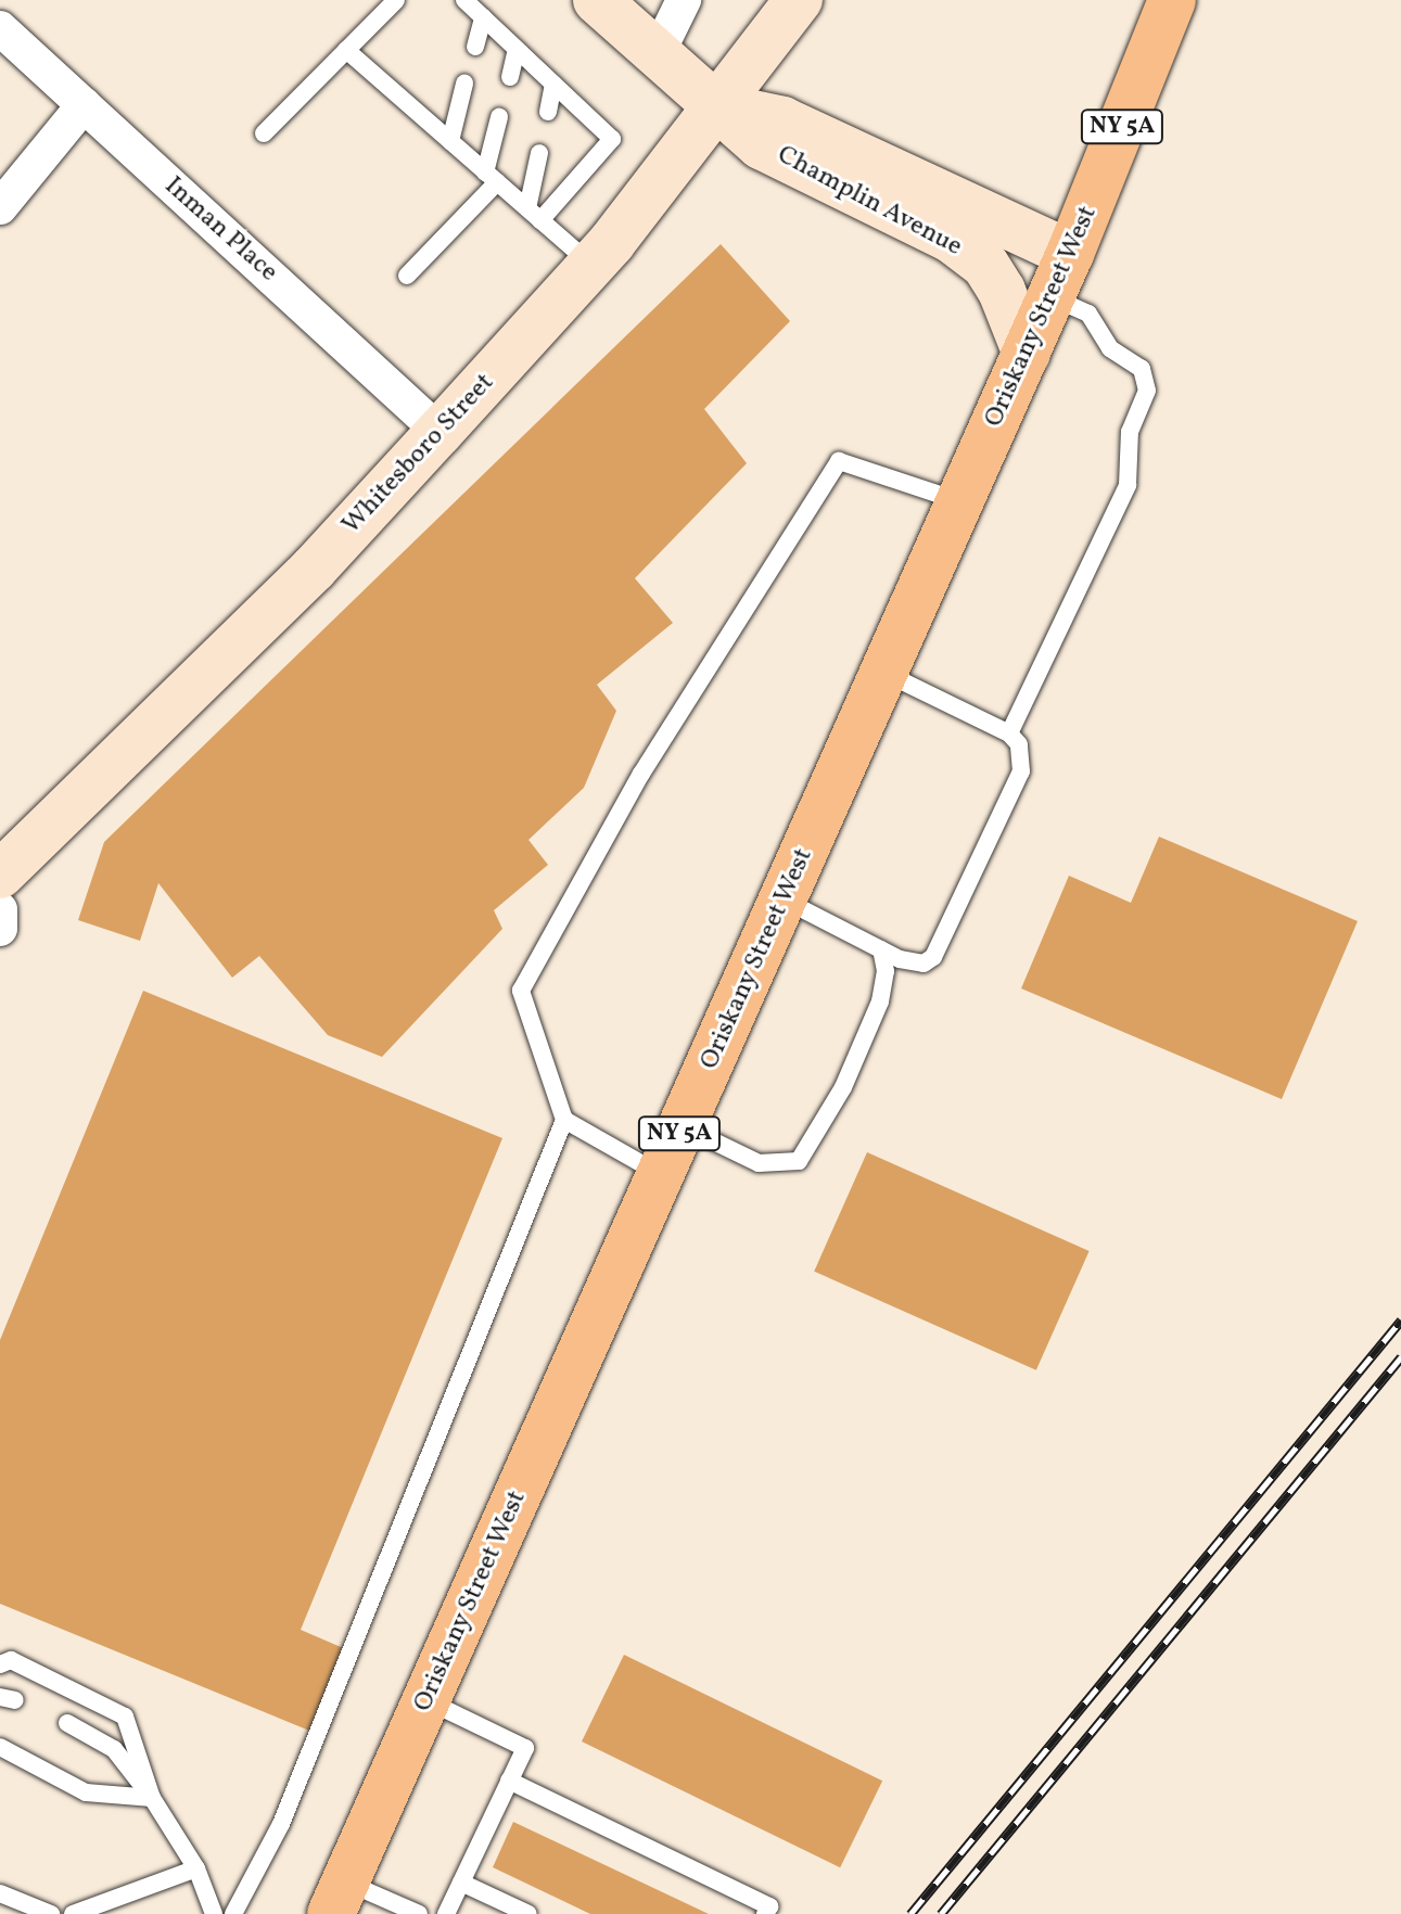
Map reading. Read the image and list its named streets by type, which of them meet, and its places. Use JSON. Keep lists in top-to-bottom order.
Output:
{
  "streets": {
    "main road": ["NY 5A", "Oriskany Street West"],
    "street": ["Champlin Avenue", "Inman Place", "Whitesboro Street"]
  },
  "crossings": [
    ["Champlin Avenue", "Oriskany Street West"],
    ["Champlin Avenue", "Whitesboro Street"],
    ["Inman Place", "Whitesboro Street"]
  ]
}
